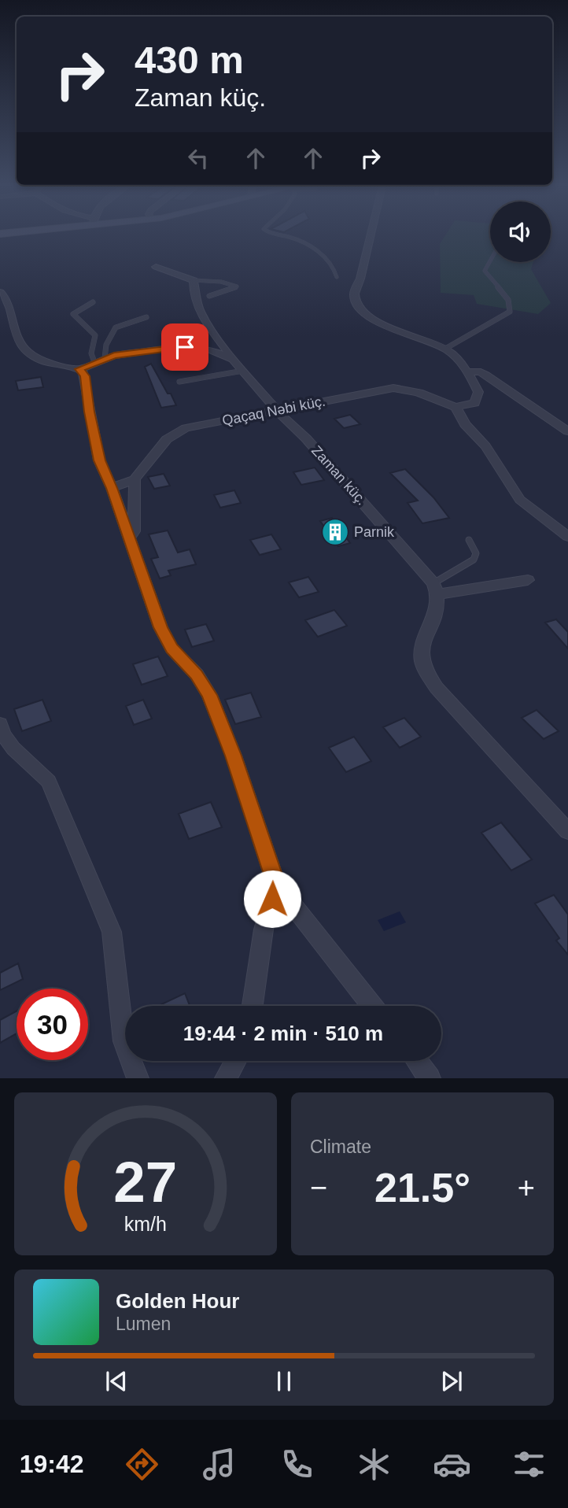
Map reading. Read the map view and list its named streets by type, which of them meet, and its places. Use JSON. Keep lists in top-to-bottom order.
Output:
{
  "streets": {
    "street": ["Qaçaq Nəbi küç.", "Zaman küç."]
  },
  "crossings": [
    ["Qaçaq Nəbi küç.", "Zaman küç."]
  ],
  "places": {
    "building": ["Parnik"]
  },
  "page": {
    "turn": ["430 m", "Zaman küç."],
    "limit": "30",
    "trip": "19:44 · 2 min · 510 m",
    "tile": "Climate",
    "heat": ["−", "21.5°", "+"],
    "song": ["Golden Hour", "Lumen"],
    "tabs": "19:42",
    "gauge": ["27", "km/h"]
  }
}
